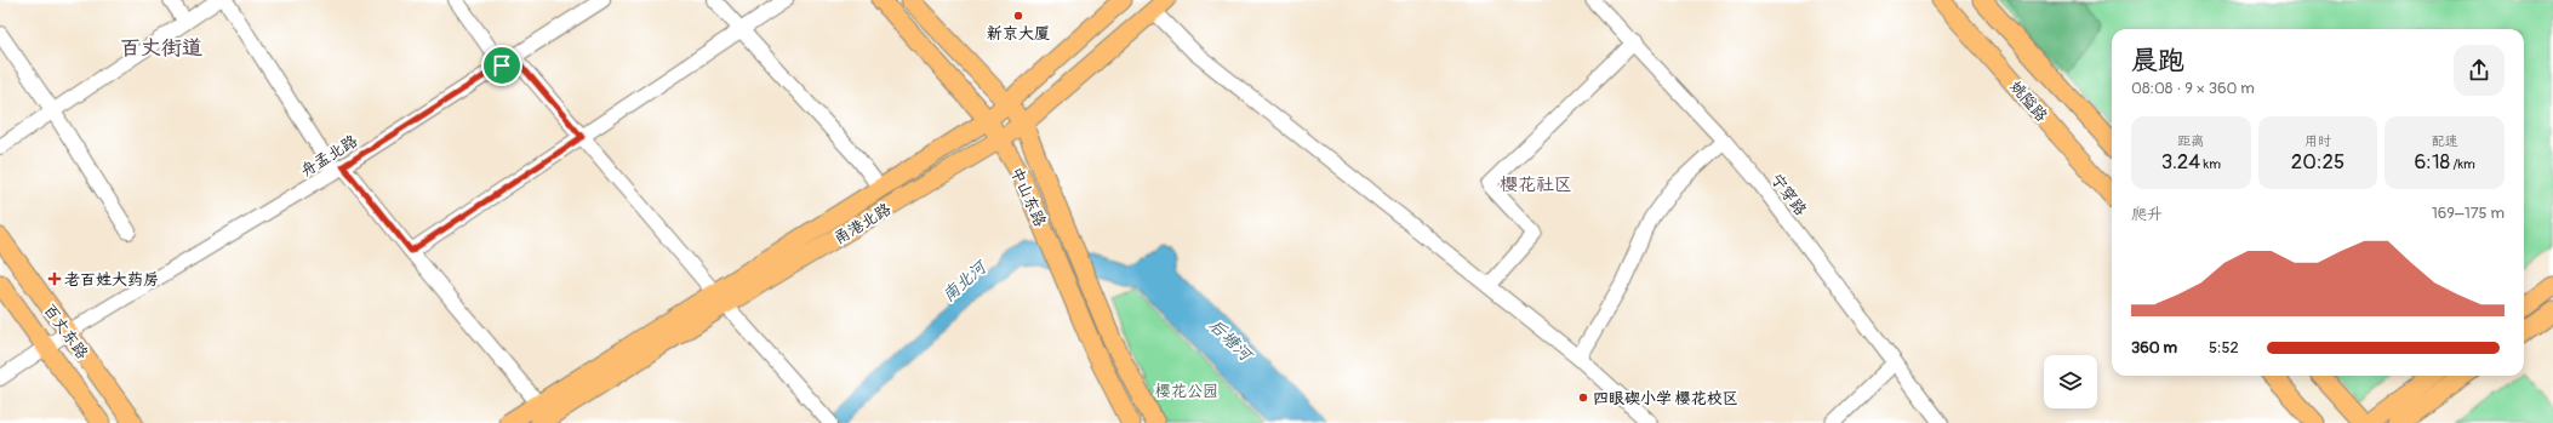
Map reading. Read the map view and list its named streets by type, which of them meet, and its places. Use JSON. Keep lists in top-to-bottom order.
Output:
{
  "streets": {
    "main road": [
      "姚隘路",
      "中山东路",
      "甬港北路",
      "百丈东路"
    ],
    "street": ["舟孟北路", "宁穿路"]
  },
  "crossings": [
    ["舟孟北路", "百丈东路"],
    ["中山东路", "甬港北路"]
  ],
  "districts": ["百丈街道", "樱花社区"],
  "water": ["南北河", "后塘河"],
  "parks": ["樱花公园"],
  "places": {
    "other": ["新京大厦", "四眼碶小学 樱花校区"],
    "health": ["老百姓大药房"]
  },
  "page": {
    "heading": ["晨跑", "08:08 · 9 × 360 m"],
    "stats": [
      ["距离", "3.24 km"],
      ["用时", "20:25"],
      ["配速", "6:18 /km"]
    ],
    "chart": ["爬升", "169–175 m"],
    "list": [
      {
        "name": "360 m",
        "note": "5:52"
      }
    ]
  }
}
